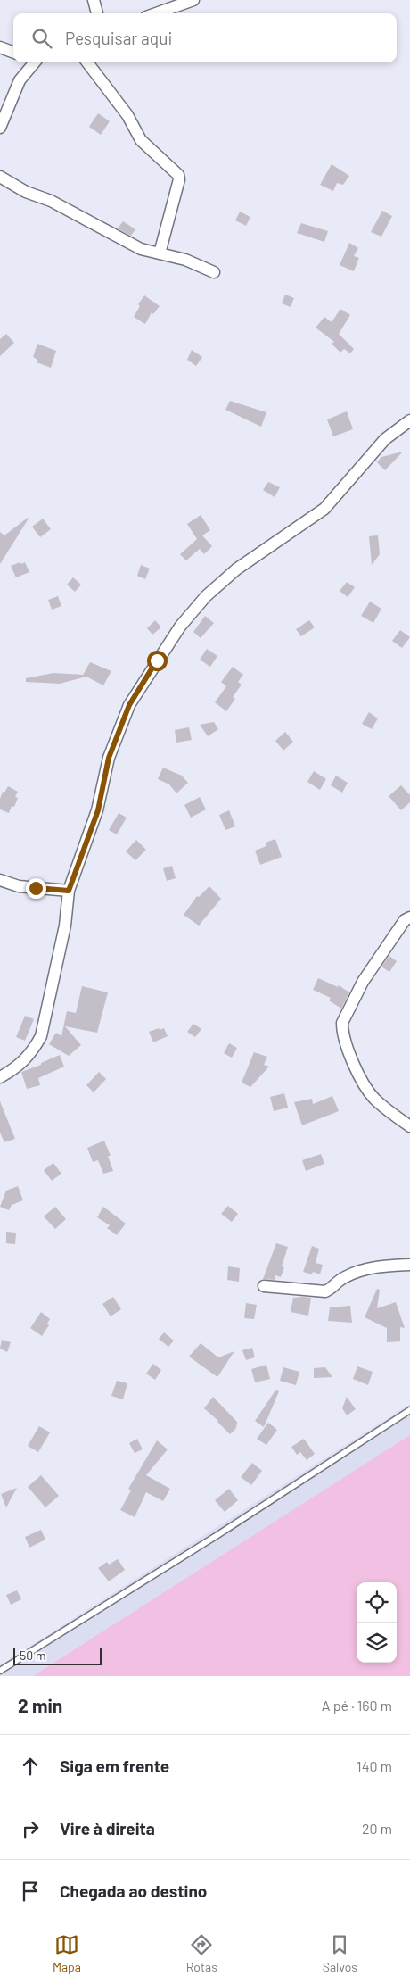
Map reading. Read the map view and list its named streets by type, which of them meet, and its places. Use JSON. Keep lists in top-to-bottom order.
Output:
{
  "scale_bar": "50 m",
  "page": {
    "search": "Pesquisar aqui",
    "scale": "50 m",
    "heading": ["2 min", "A pé · 160 m"],
    "list": [
      ["Siga em frente", "140 m"],
      ["Vire à direita", "20 m"],
      "Chegada ao destino"
    ],
    "nav": ["Mapa", "Rotas", "Salvos"]
  }
}
